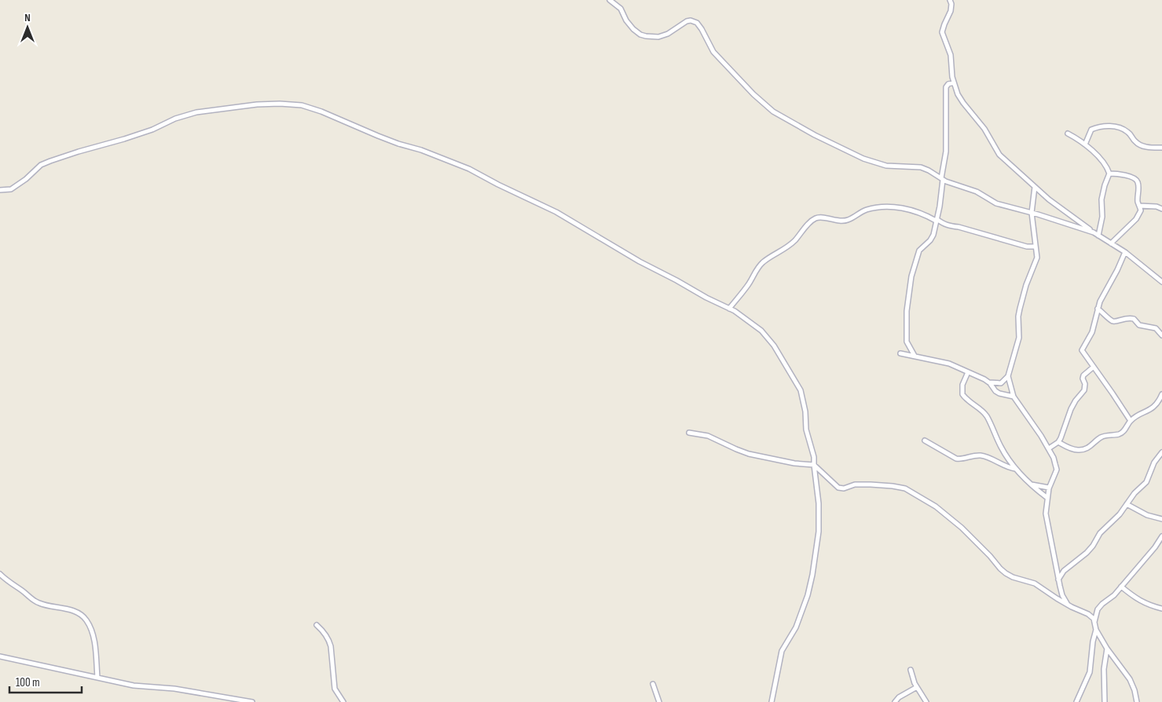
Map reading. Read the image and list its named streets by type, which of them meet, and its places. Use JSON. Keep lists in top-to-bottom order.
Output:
{
  "scale_bar": "100 m",
  "north": "top"
}
